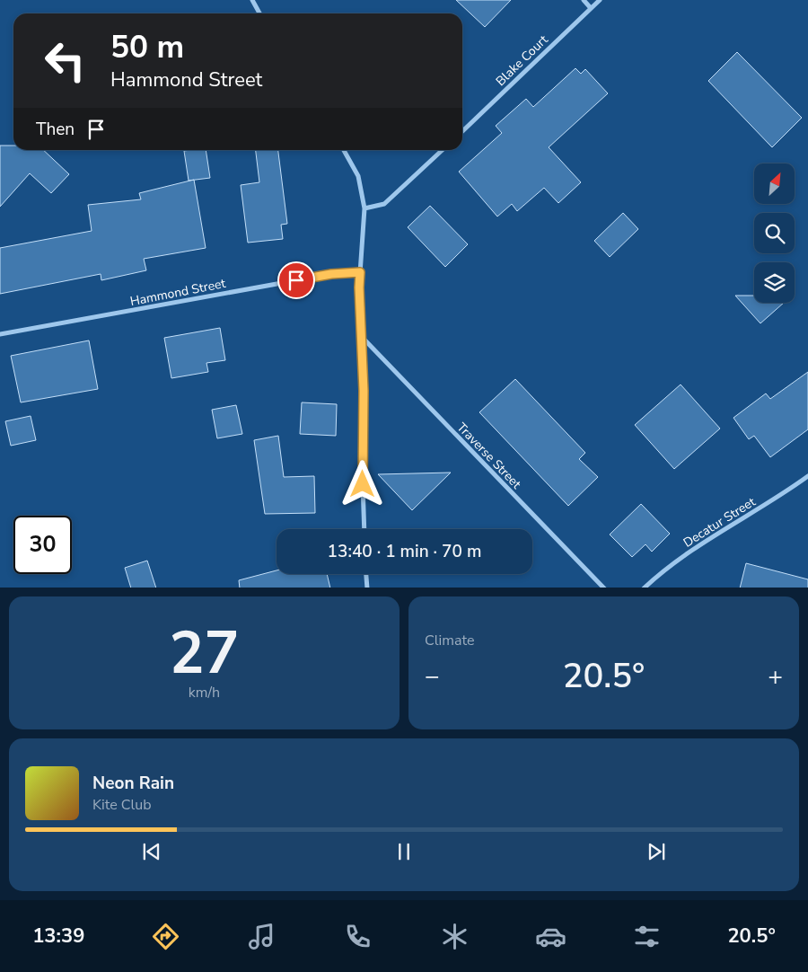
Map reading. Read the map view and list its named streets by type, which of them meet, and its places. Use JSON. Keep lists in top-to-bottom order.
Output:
{
  "streets": {
    "street": [
      "Blake Court",
      "Hammond Street",
      "Traverse Street",
      "Decatur Street"
    ]
  },
  "north": "top right",
  "page": {
    "turn": ["50 m", "Hammond Street"],
    "then": "Then",
    "limit": "30",
    "trip": "13:40 · 1 min · 70 m",
    "tile": [
      ["27", "km/h"],
      "Climate"
    ],
    "heat": ["−", "20.5°", "+"],
    "song": ["Neon Rain", "Kite Club"],
    "tabs": ["13:39", "20.5°"]
  }
}
